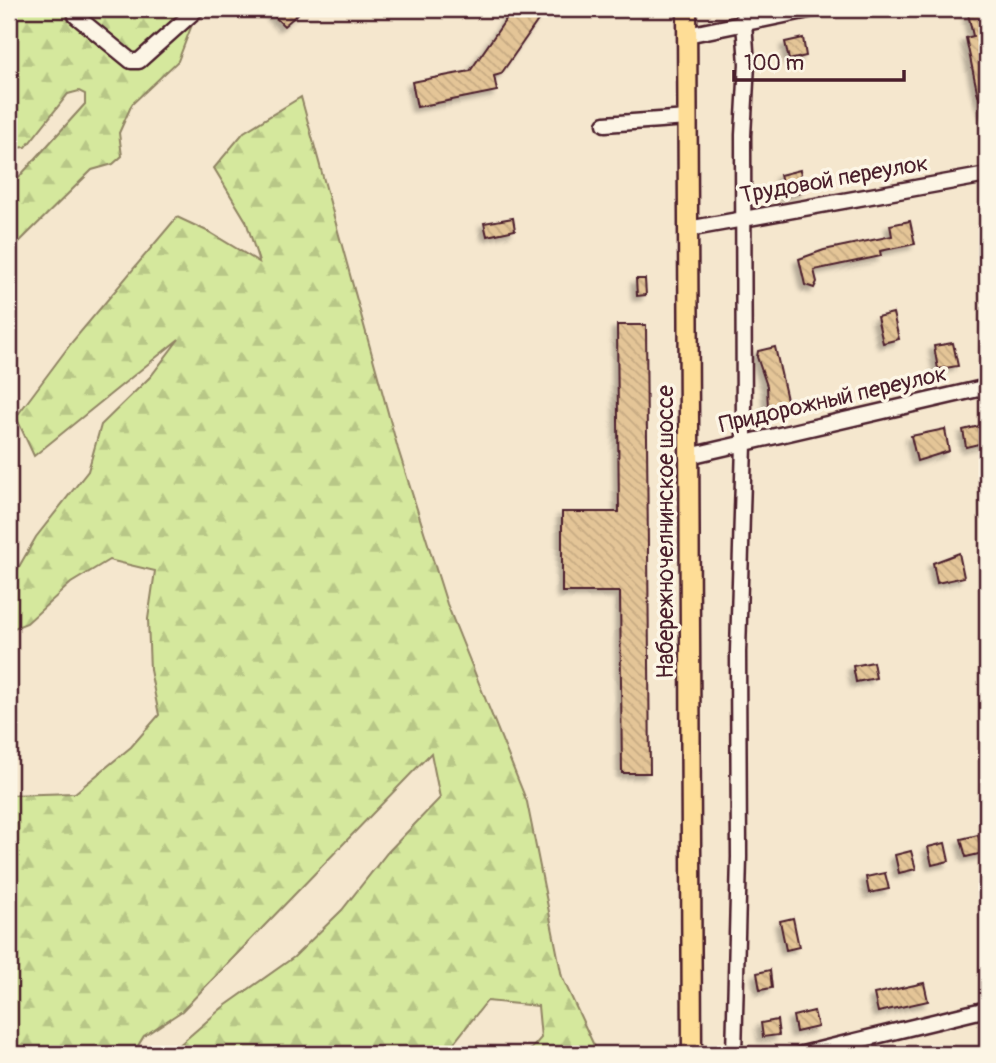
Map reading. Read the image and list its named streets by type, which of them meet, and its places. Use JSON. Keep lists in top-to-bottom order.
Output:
{
  "streets": {
    "main road": ["Набережночелнинское шоссе"],
    "street": ["Трудовой переулок", "Придорожный переулок"]
  },
  "crossings": [
    ["Трудовой переулок", "Набережночелнинское шоссе"],
    ["Придорожный переулок", "Набережночелнинское шоссе"]
  ],
  "scale_bar": "100 m"
}
